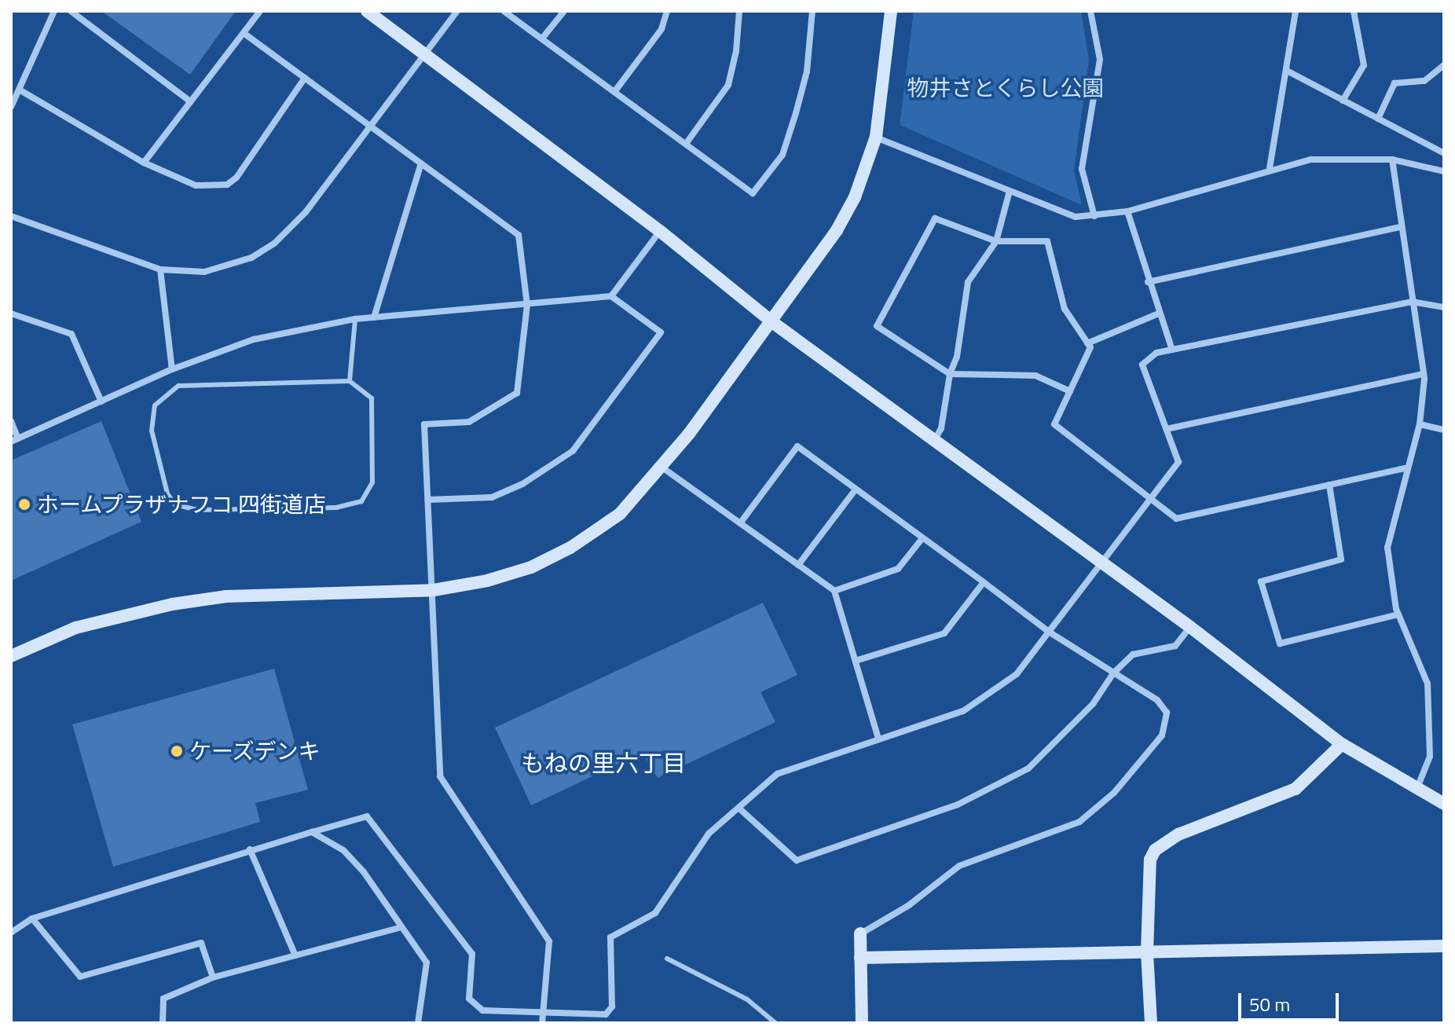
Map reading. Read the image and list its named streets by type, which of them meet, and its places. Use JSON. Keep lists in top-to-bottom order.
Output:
{
  "districts": ["もねの里六丁目"],
  "parks": ["物井さとくらし公園"],
  "places": ["ホームプラザナフコ 四街道店", "ケーズデンキ"],
  "scale_bar": "50 m"
}
